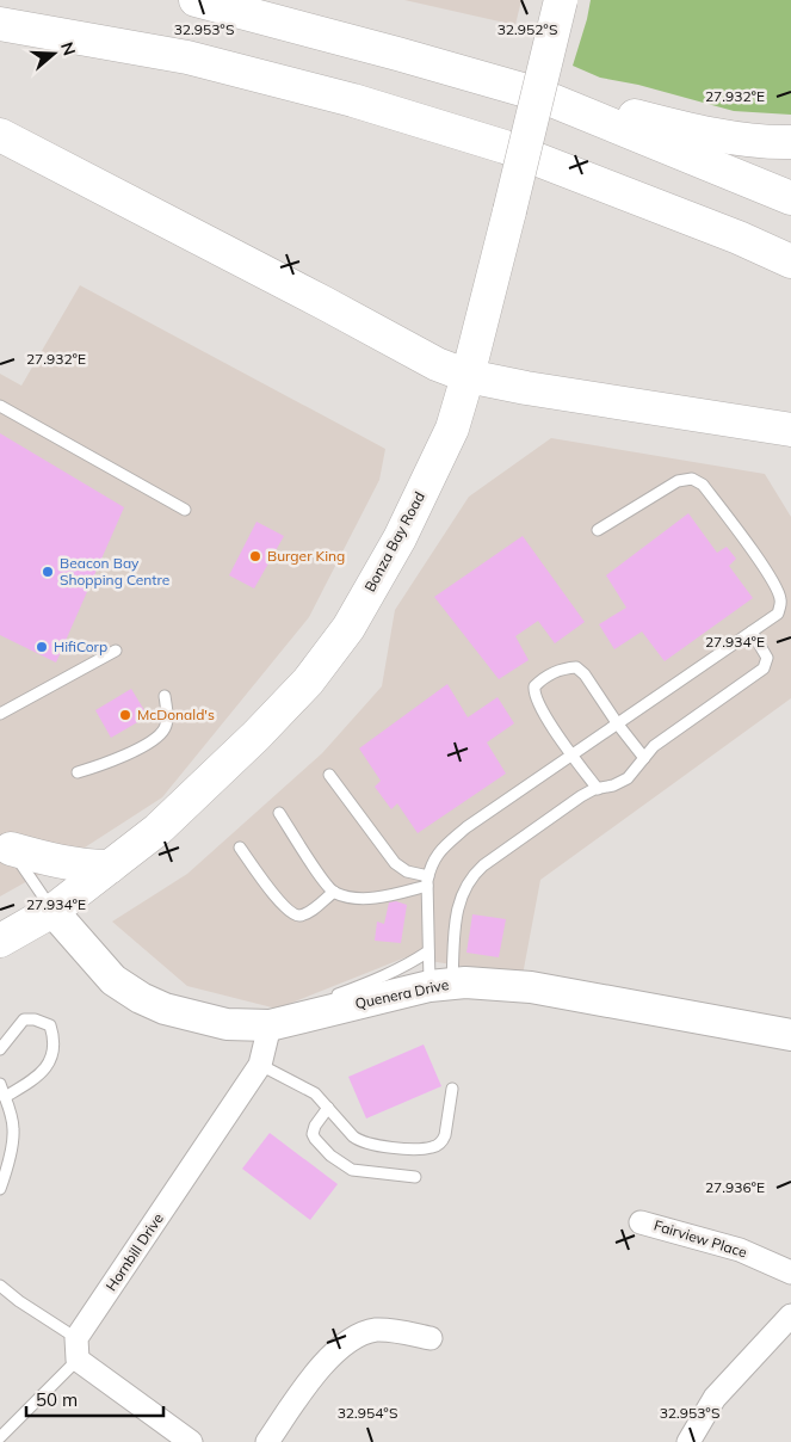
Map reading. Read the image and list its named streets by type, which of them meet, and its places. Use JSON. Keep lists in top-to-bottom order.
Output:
{
  "streets": {
    "main road": ["Bonza Bay Road"],
    "street": ["Quenera Drive", "Fairview Place", "Hornbill Drive"]
  },
  "crossings": [
    ["Bonza Bay Road", "Quenera Drive"],
    ["Quenera Drive", "Hornbill Drive"]
  ],
  "places": [
    "Burger King",
    "Beacon Bay Shopping Centre",
    "HifiCorp",
    "McDonald's"
  ],
  "scale_bar": "50 m",
  "north": "right",
  "coordinates": [
    "32.953°S",
    "32.952°S",
    "27.932°E",
    "27.934°E",
    "27.936°E",
    "32.954°S"
  ]
}
